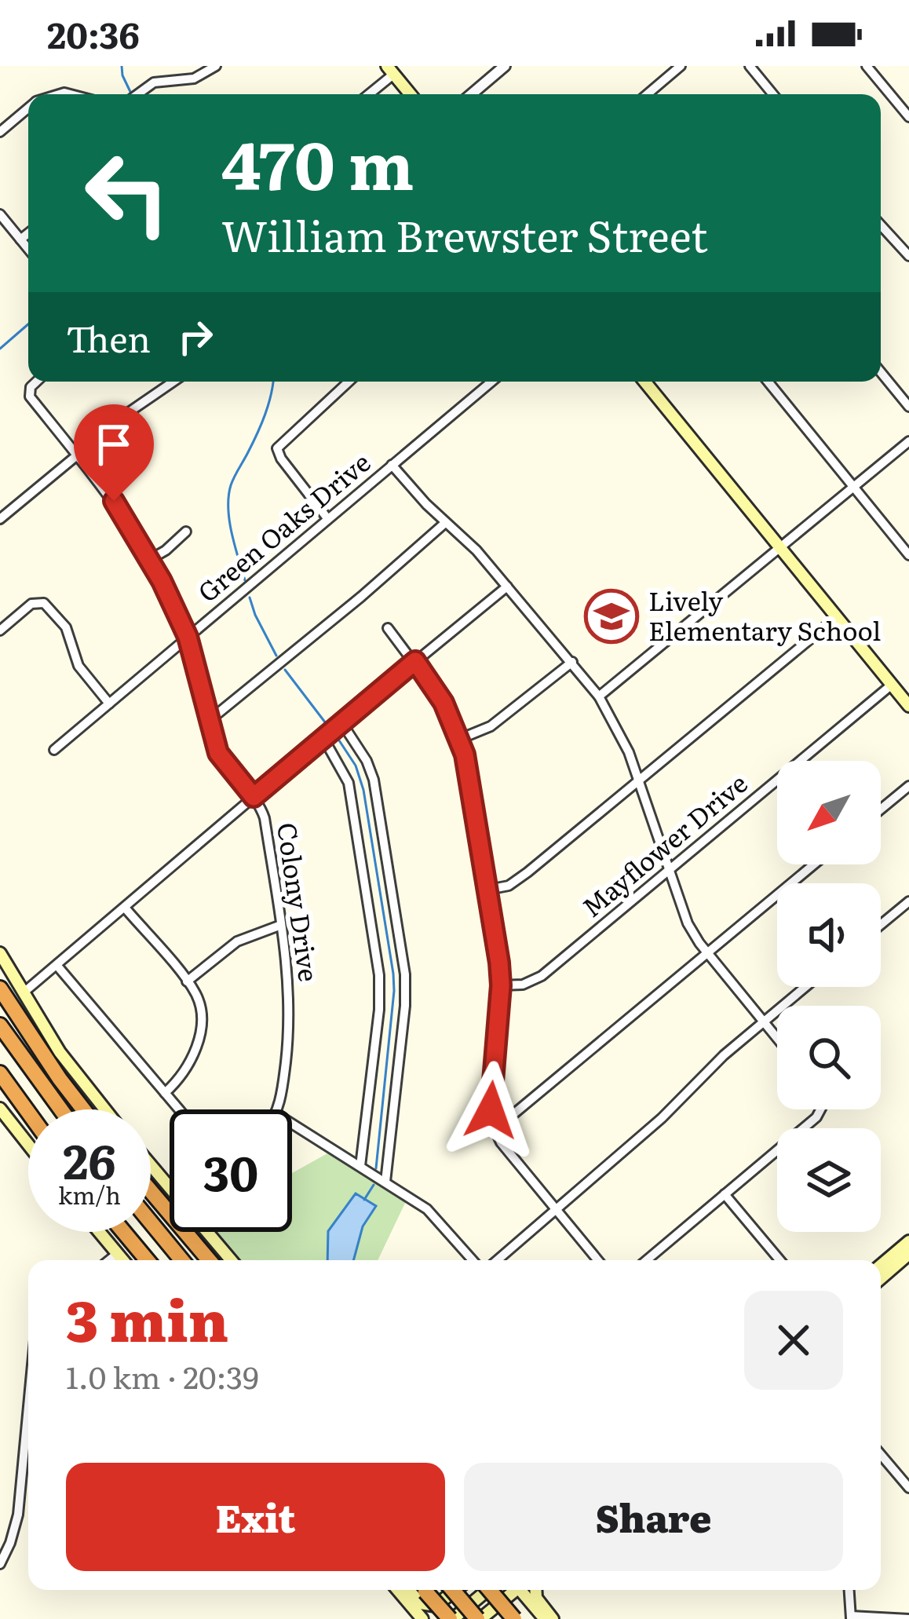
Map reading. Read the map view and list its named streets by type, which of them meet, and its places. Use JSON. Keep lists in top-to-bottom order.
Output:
{
  "streets": {
    "street": ["Green Oaks Drive", "Mayflower Drive", "Colony Drive"]
  },
  "crossings": [
    ["Green Oaks Drive", "Colony Drive"]
  ],
  "places": {
    "school or university": ["Lively Elementary School"]
  },
  "north": "bottom left",
  "page": {
    "status": "20:36",
    "turn": ["470 m", "William Brewster Street"],
    "then": "Then",
    "speed": "26 km/h",
    "limit": "30",
    "heading": ["3 min", "1.0 km · 20:39"],
    "buttons": ["Exit", "Share"]
  }
}
